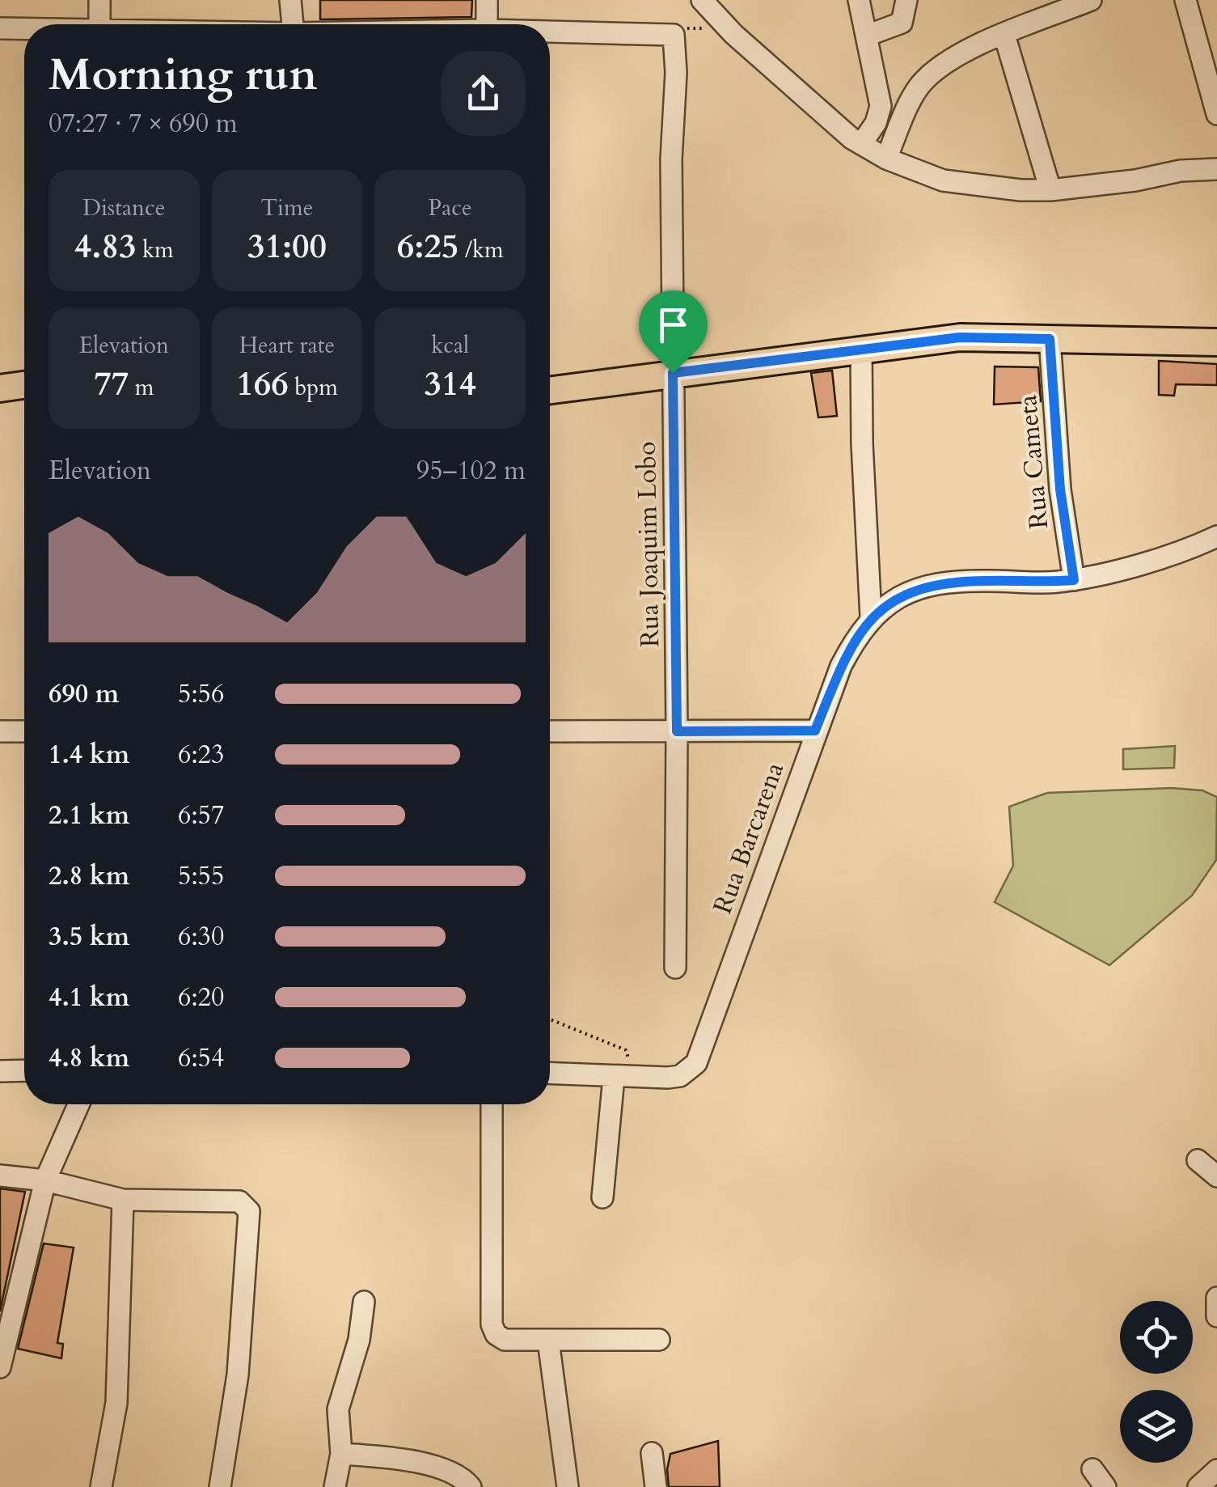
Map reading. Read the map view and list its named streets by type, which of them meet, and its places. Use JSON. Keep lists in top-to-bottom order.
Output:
{
  "streets": {
    "street": ["Rua Cameta", "Rua Joaquim Lobo", "Rua Barcarena"]
  },
  "page": {
    "heading": ["Morning run", "07:27 · 7 × 690 m"],
    "stats": [
      ["Distance", "4.83 km"],
      ["Time", "31:00"],
      ["Pace", "6:25 /km"],
      ["Elevation", "77 m"],
      ["Heart rate", "166 bpm"],
      ["kcal", "314"]
    ],
    "chart": ["Elevation", "95–102 m"],
    "list": [
      {
        "name": "690 m",
        "note": "5:56"
      },
      {
        "name": "1.4 km",
        "note": "6:23"
      },
      {
        "name": "2.1 km",
        "note": "6:57"
      },
      {
        "name": "2.8 km",
        "note": "5:55"
      },
      {
        "name": "3.5 km",
        "note": "6:30"
      },
      {
        "name": "4.1 km",
        "note": "6:20"
      },
      {
        "name": "4.8 km",
        "note": "6:54"
      }
    ]
  }
}
